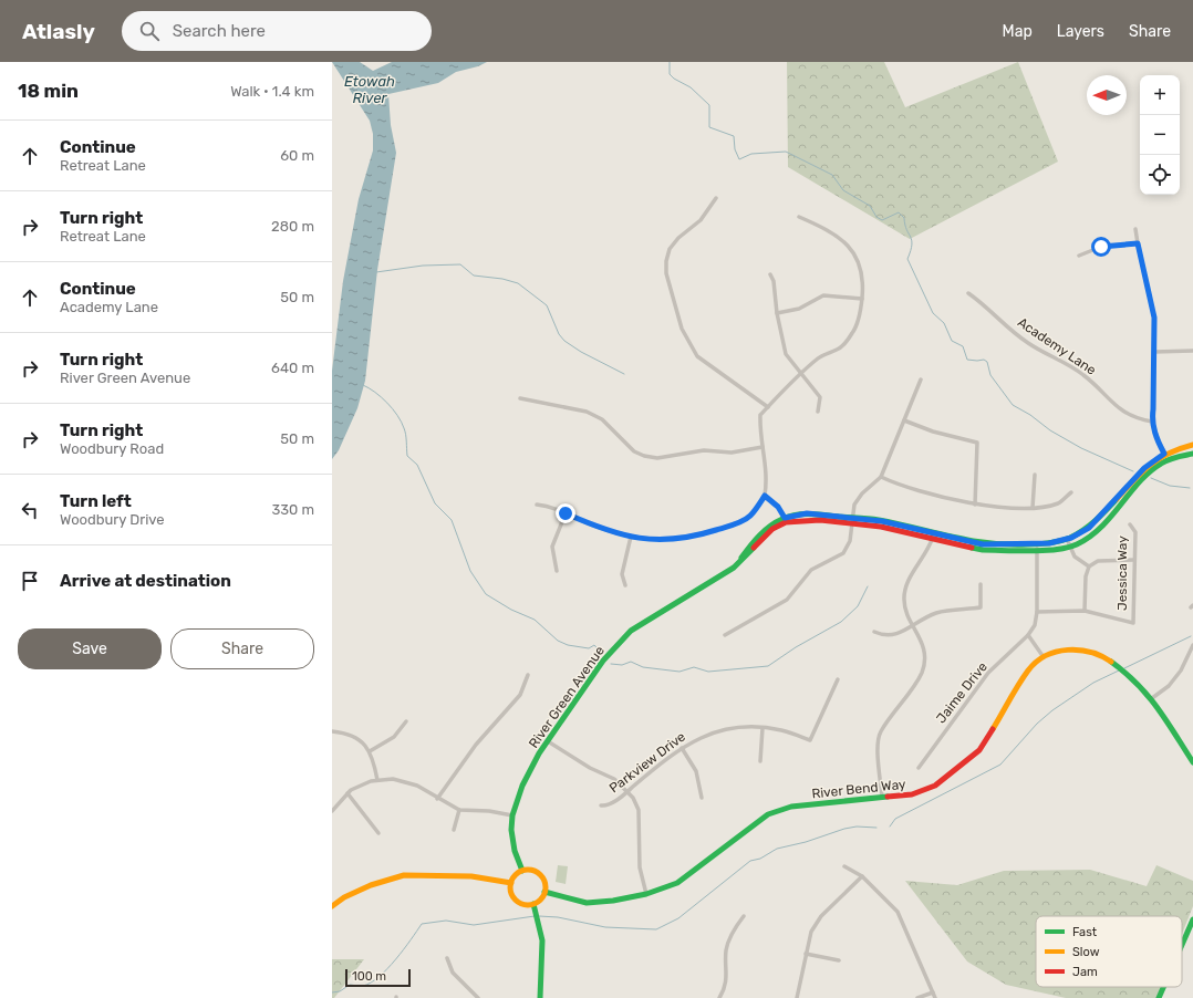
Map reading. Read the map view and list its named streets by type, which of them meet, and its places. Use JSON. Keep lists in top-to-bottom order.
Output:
{
  "streets": {
    "street": [
      "Academy Lane",
      "Jessica Way",
      "Jaime Drive",
      "River Green Avenue",
      "Parkview Drive",
      "River Bend Way"
    ]
  },
  "crossings": [
    ["Jaime Drive", "River Green Avenue"],
    ["River Green Avenue", "River Bend Way"]
  ],
  "water": ["Etowah River"],
  "legend": ["Fast", "Slow", "Jam"],
  "scale_bar": "100 m",
  "north": "left",
  "page": {
    "header": "Atlasly",
    "search": "Search here",
    "nav": ["Map", "Layers", "Share"],
    "heading": ["18 min", "Walk · 1.4 km"],
    "map_buttons": ["+", "−"],
    "list": [
      ["Continue", "Retreat Lane", "60 m"],
      ["Turn right", "Retreat Lane", "280 m"],
      ["Continue", "Academy Lane", "50 m"],
      ["Turn right", "River Green Avenue", "640 m"],
      ["Turn right", "Woodbury Road", "50 m"],
      ["Turn left", "Woodbury Drive", "330 m"],
      "Arrive at destination"
    ],
    "buttons": ["Save", "Share"],
    "scale": "100 m"
  }
}
